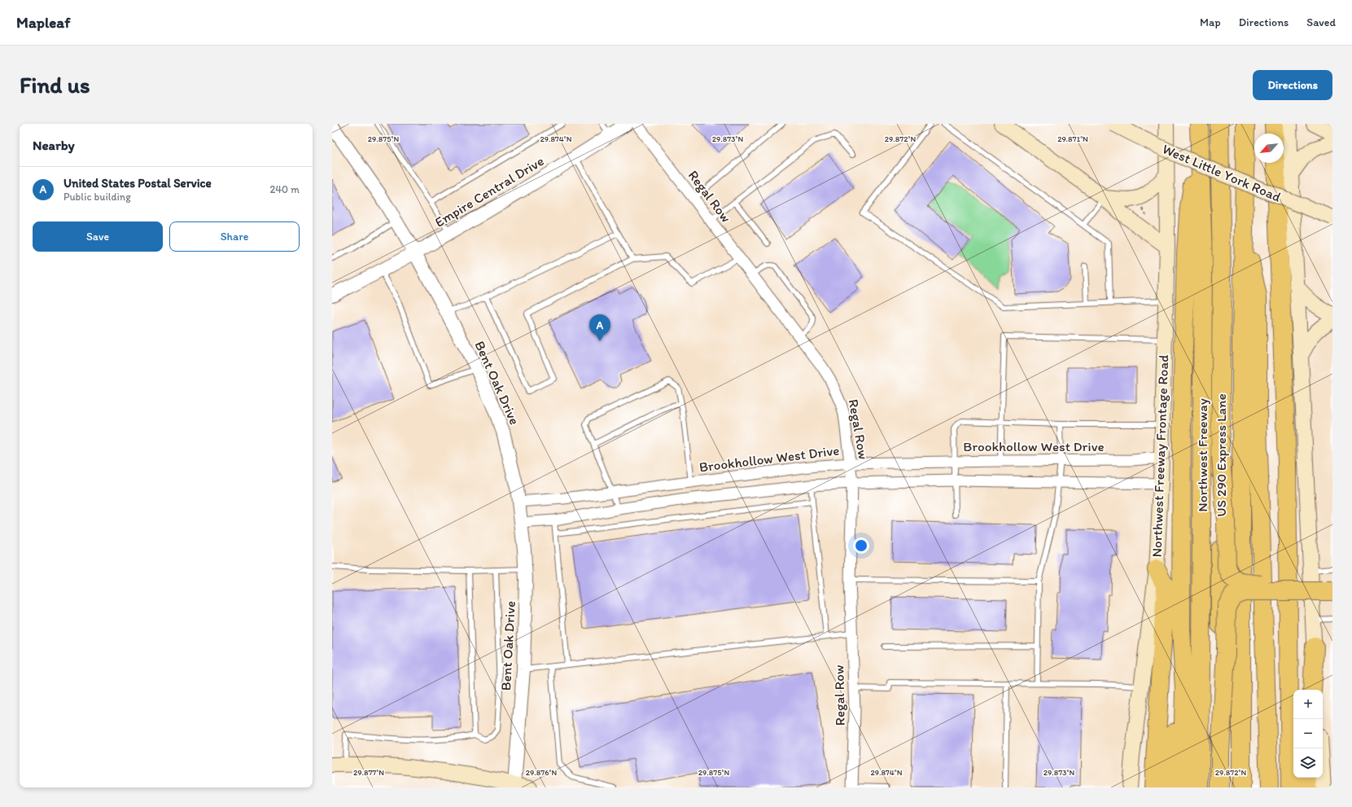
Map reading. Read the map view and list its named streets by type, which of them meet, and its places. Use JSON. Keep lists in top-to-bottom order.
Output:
{
  "streets": {
    "highway": ["Northwest Freeway", "US 290 Express Lane"],
    "main road": ["West Little York Road", "Northwest Freeway Frontage Road"],
    "street": [
      "Empire Central Drive",
      "Regal Row",
      "Bent Oak Drive",
      "Brookhollow West Drive"
    ]
  },
  "crossings": [
    ["Empire Central Drive", "Bent Oak Drive"],
    ["Regal Row", "Brookhollow West Drive"],
    ["Bent Oak Drive", "Brookhollow West Drive"],
    ["Brookhollow West Drive", "Northwest Freeway Frontage Road"]
  ],
  "north": "bottom left",
  "page": {
    "header": "Mapleaf",
    "nav": ["Map", "Directions", "Saved"],
    "buttons": [
      "Directions",
      ["Save", "Share"]
    ],
    "title": "Find us",
    "heading": "Nearby",
    "list": [
      {
        "mark": "A",
        "name": "United States Postal Service",
        "note": "Public building",
        "value": "240 m"
      }
    ],
    "pins": "A",
    "map_buttons": ["+", "−"]
  },
  "coordinates": [
    "29.875°N",
    "29.874°N",
    "29.873°N",
    "29.872°N",
    "29.871°N",
    "29.877°N",
    "29.876°N"
  ]
}
